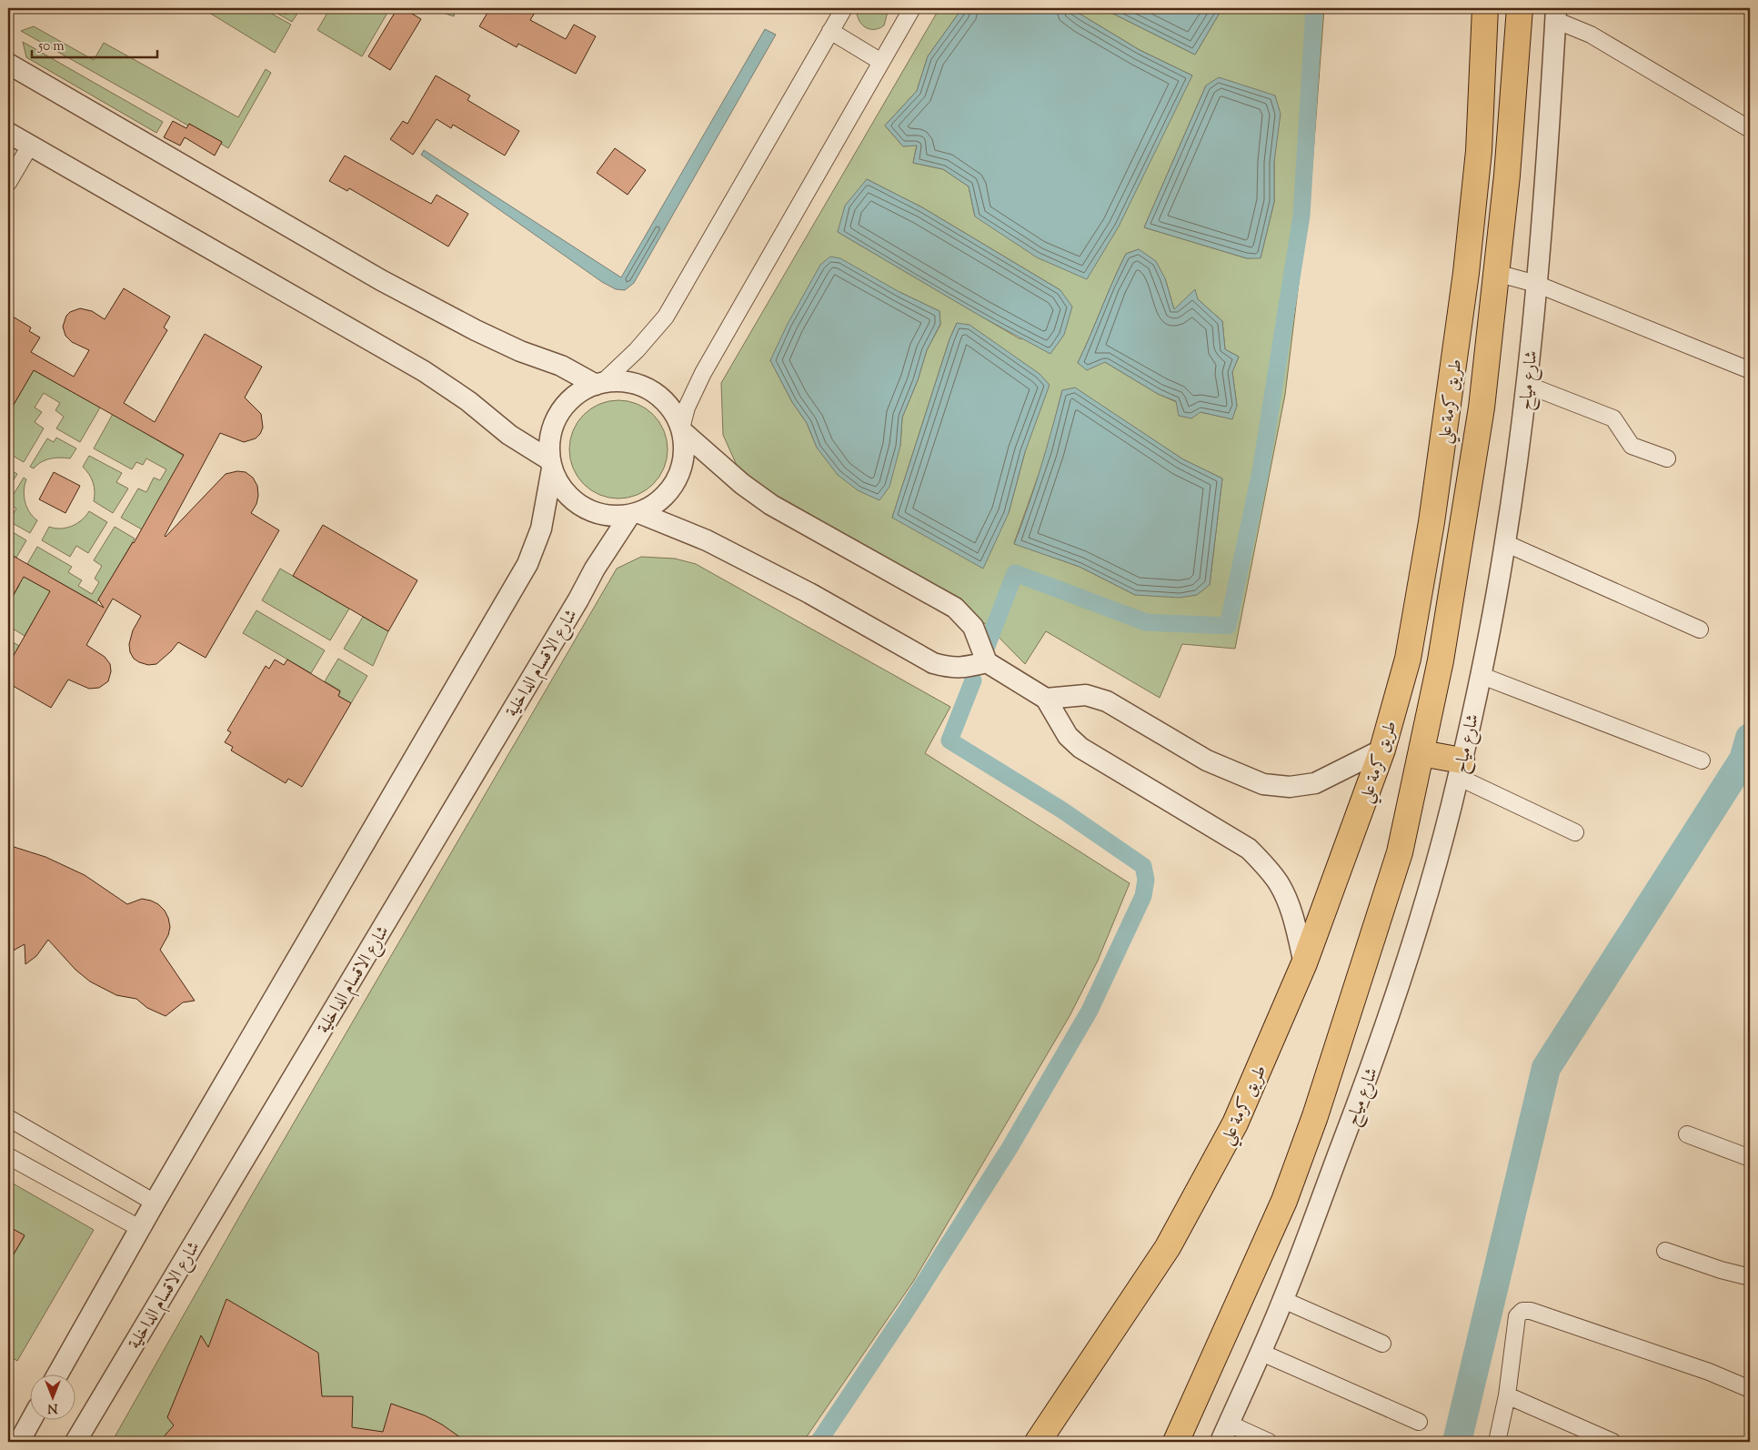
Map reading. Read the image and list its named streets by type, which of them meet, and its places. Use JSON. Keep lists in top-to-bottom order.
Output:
{
  "streets": {
    "highway": ["طريق كرمة علي"],
    "street": ["شارع مياح", "شارع الاقسام الداخلية"]
  },
  "scale_bar": "50 m",
  "north": "bottom"
}
